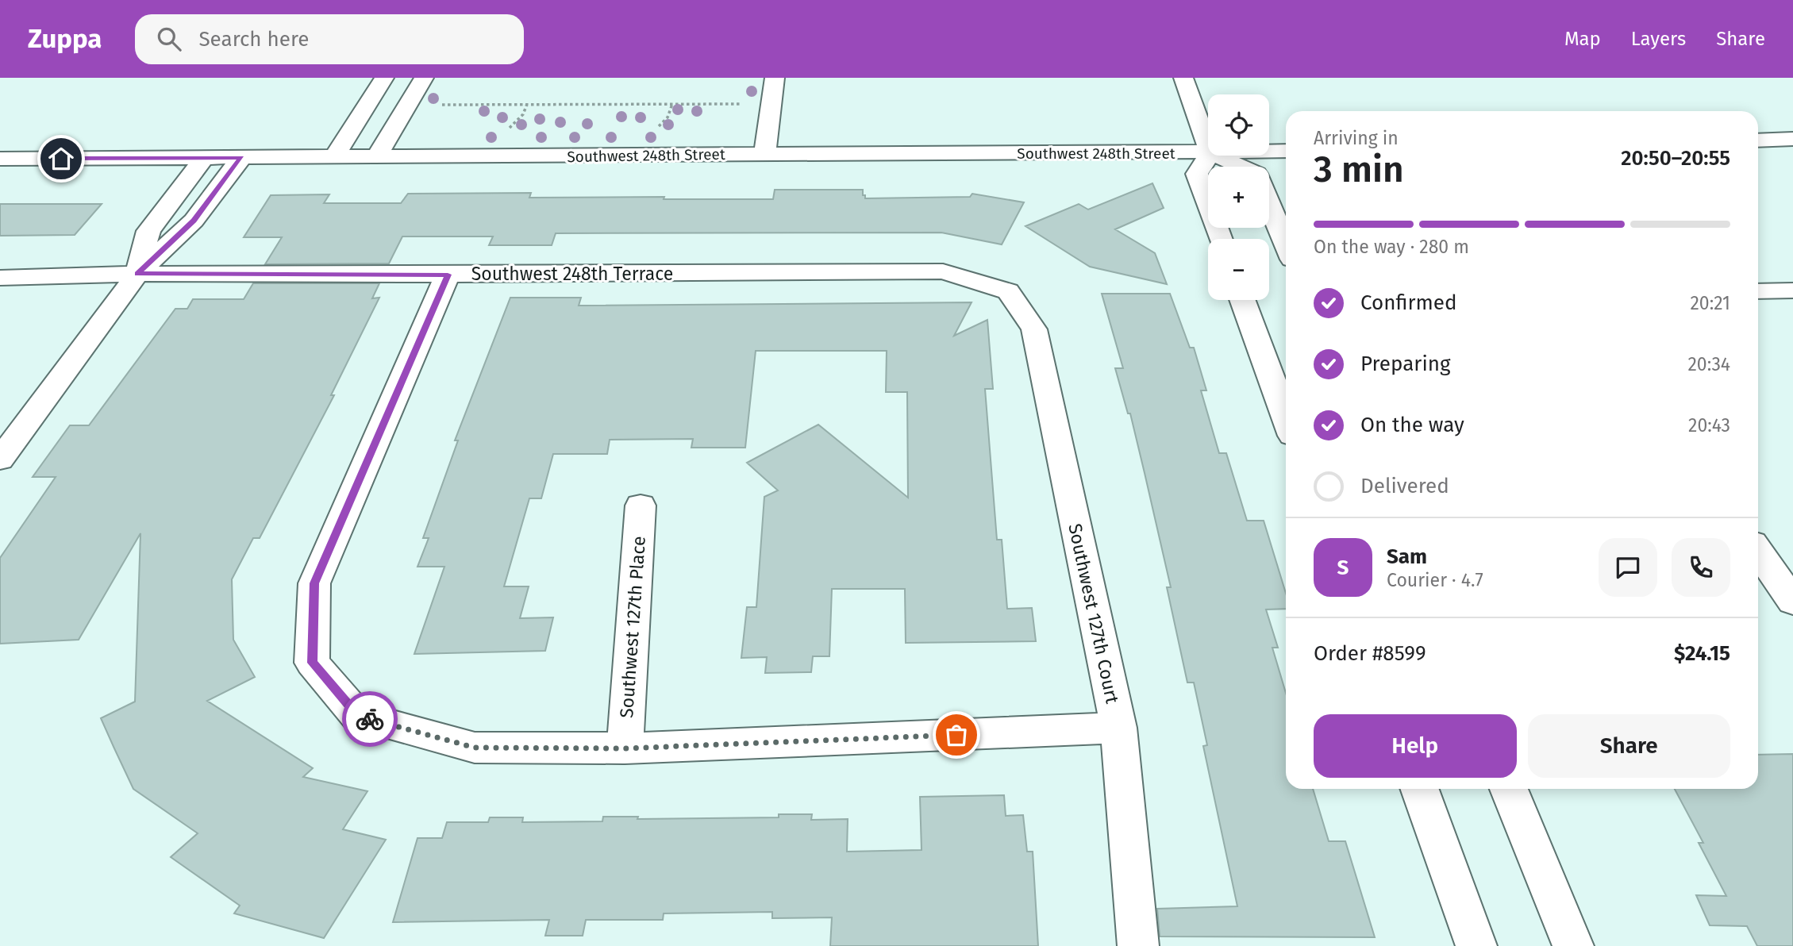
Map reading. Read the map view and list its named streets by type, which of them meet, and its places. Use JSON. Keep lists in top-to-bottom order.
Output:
{
  "streets": {
    "street": [
      "Southwest 248th Street",
      "Southwest 248th Terrace",
      "Southwest 127th Court",
      "Southwest 127th Place"
    ]
  },
  "crossings": [
    ["Southwest 248th Terrace", "Southwest 127th Court"]
  ],
  "page": {
    "header": "Zuppa",
    "search": "Search here",
    "nav": ["Map", "Layers", "Share"],
    "map_buttons": ["+", "−"],
    "heading": ["3 min", "Arriving in", "20:50–20:55"],
    "panel": [
      "Sam",
      "Courier · 4.7",
      "Order #8599",
      "$24.15"
    ],
    "bar": "On the way · 280 m",
    "list": [
      ["Confirmed", "20:21"],
      ["Preparing", "20:34"],
      ["On the way", "20:43"],
      "Delivered"
    ],
    "round": "S",
    "buttons": ["Help", "Share"]
  }
}
